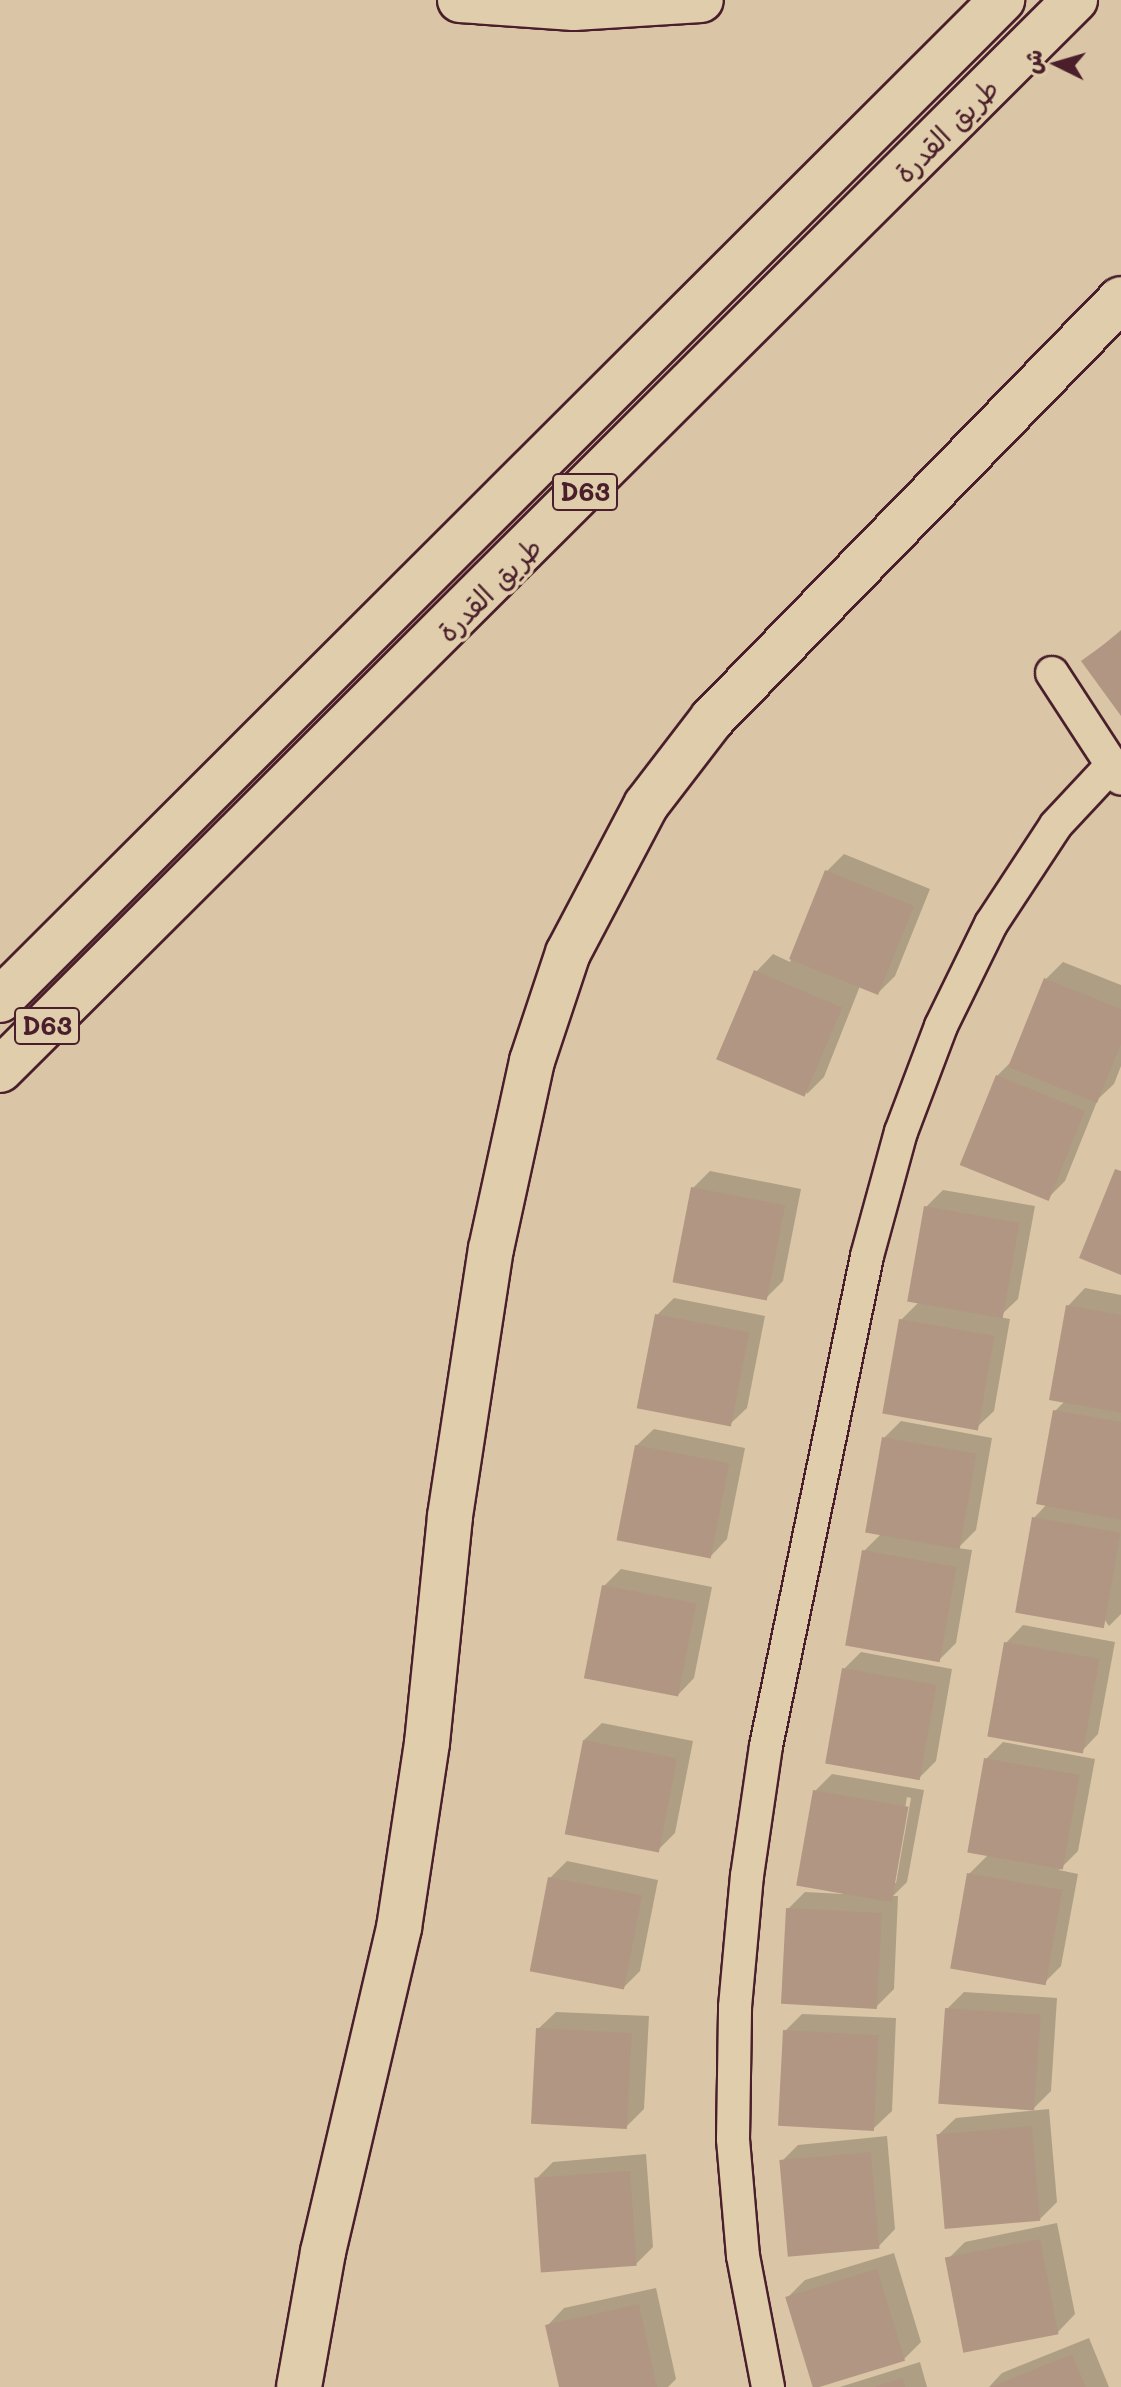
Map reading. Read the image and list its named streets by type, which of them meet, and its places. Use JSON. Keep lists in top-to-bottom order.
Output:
{
  "streets": {
    "main road": ["طريق القدرة", "D63"]
  },
  "north": "left"
}
